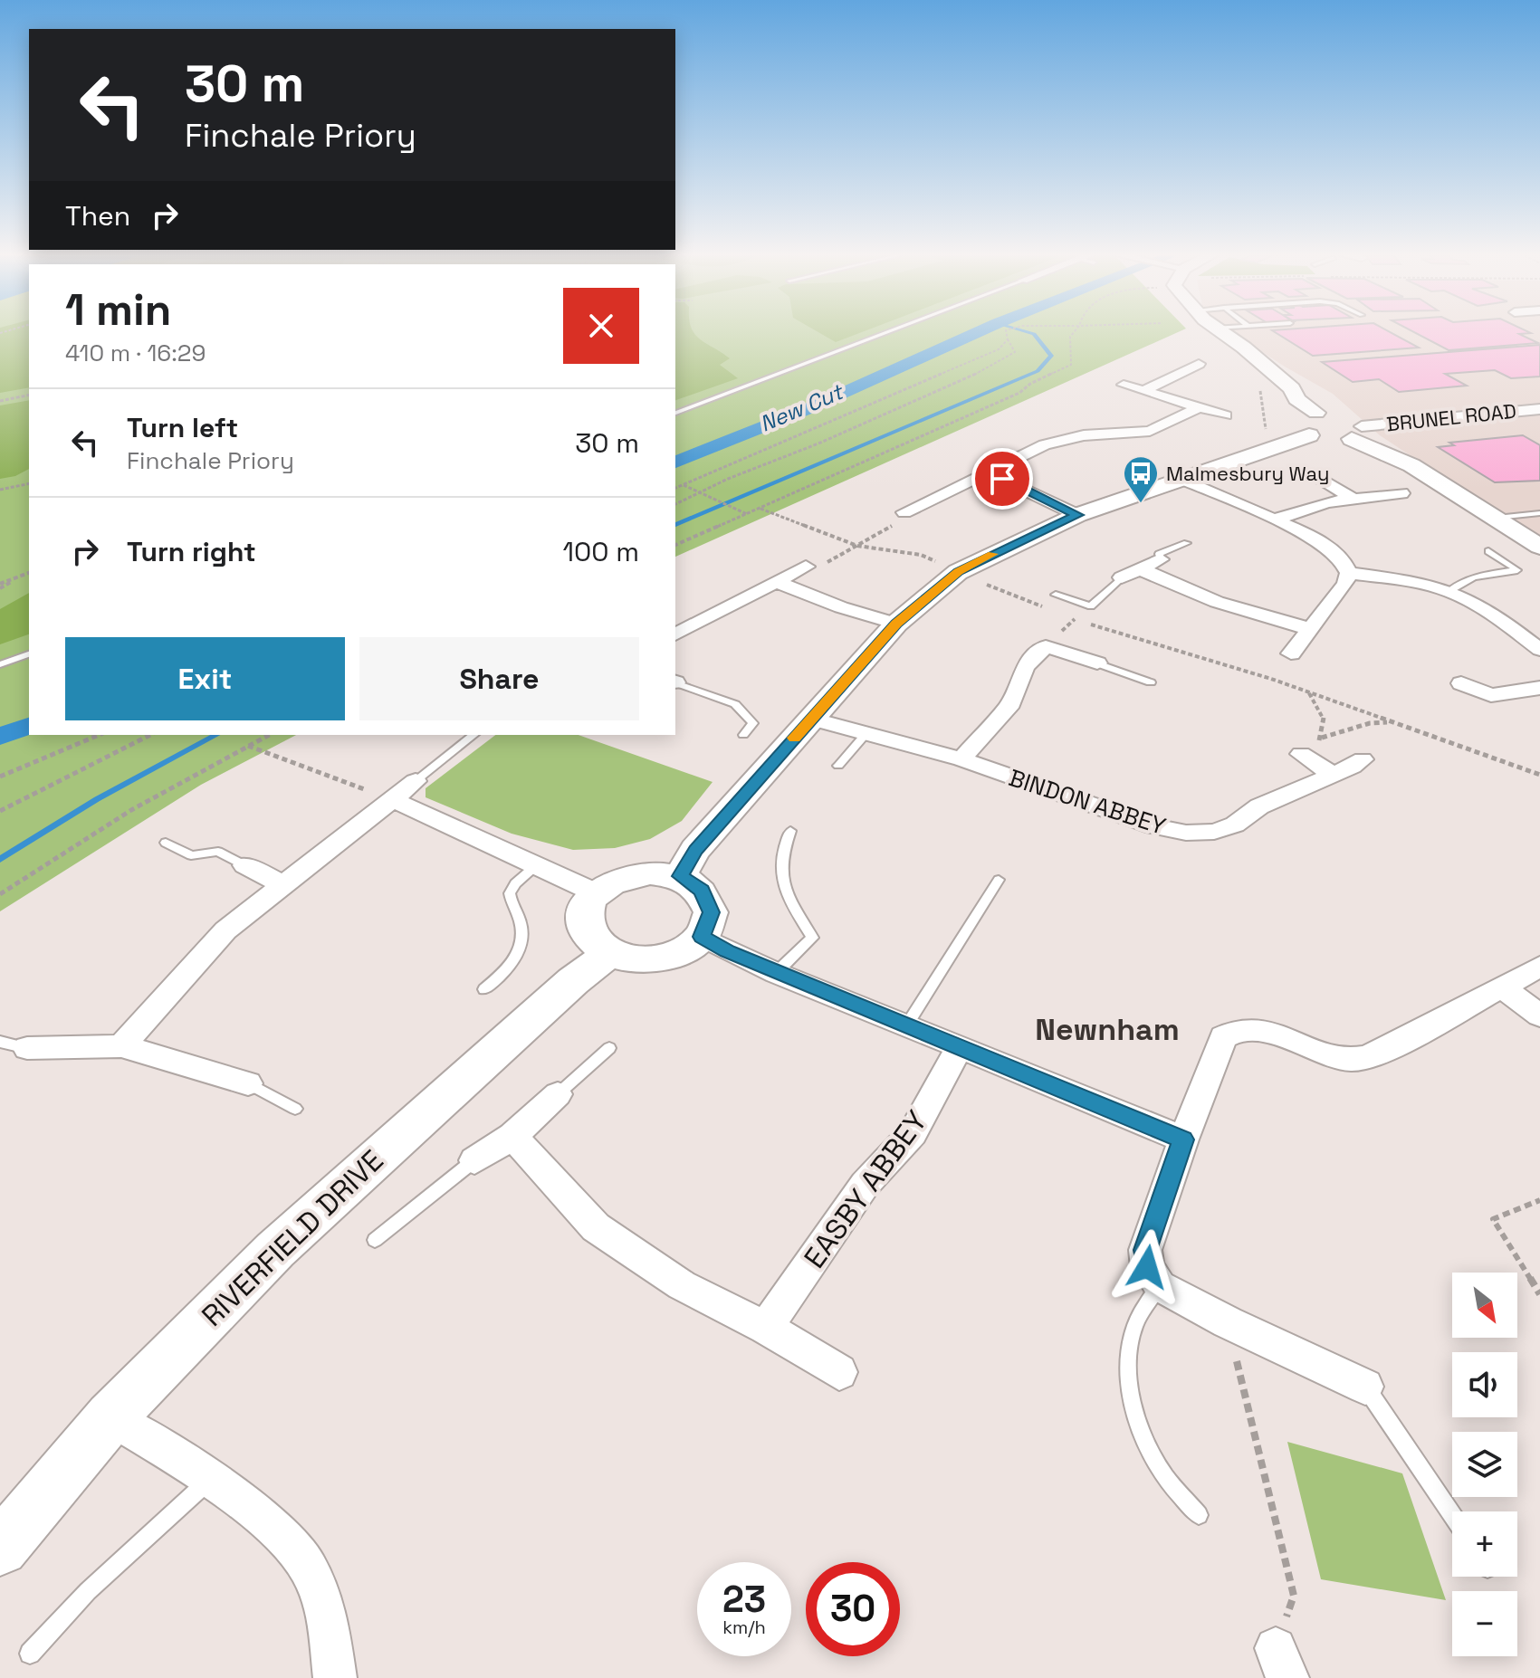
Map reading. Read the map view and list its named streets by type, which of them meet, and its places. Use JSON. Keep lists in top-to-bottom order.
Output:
{
  "streets": {
    "street": [
      "BRUNEL ROAD",
      "BINDON ABBEY",
      "EASBY ABBEY",
      "RIVERFIELD DRIVE"
    ]
  },
  "districts": ["Newnham"],
  "water": ["New Cut"],
  "places": {
    "bus stop": ["Malmesbury Way"]
  },
  "north": "bottom right",
  "page": {
    "turn": ["30 m", "Finchale Priory"],
    "then": "Then",
    "heading": ["1 min", "410 m · 16:29"],
    "list": [
      {
        "name": "Turn left",
        "note": "Finchale Priory",
        "value": "30 m"
      },
      {
        "name": "Turn right",
        "value": "100 m"
      }
    ],
    "buttons": ["Exit", "Share"],
    "map_buttons": ["+", "−"],
    "speed": "23 km/h",
    "limit": "30"
  }
}
